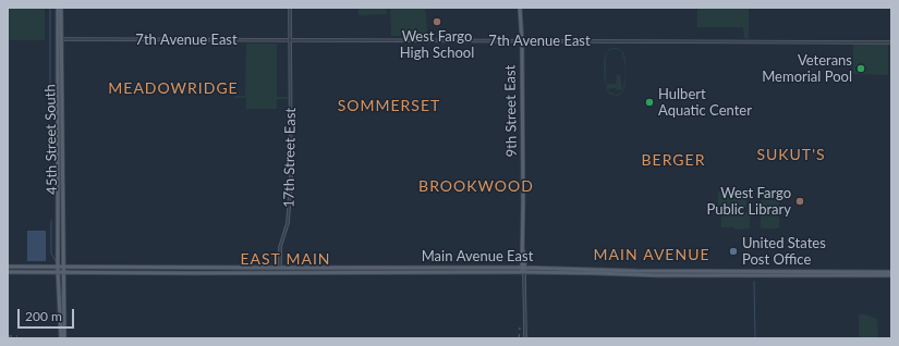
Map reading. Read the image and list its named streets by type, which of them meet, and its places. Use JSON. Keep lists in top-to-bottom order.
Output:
{
  "streets": {
    "main road": ["9th Street East", "45th Street South", "Main Avenue East"],
    "street": ["7th Avenue East", "17th Street East"]
  },
  "crossings": [
    ["7th Avenue East", "9th Street East"],
    ["7th Avenue East", "45th Street South"],
    ["7th Avenue East", "17th Street East"],
    ["9th Street East", "Main Avenue East"],
    ["45th Street South", "Main Avenue East"],
    ["17th Street East", "Main Avenue East"]
  ],
  "districts": [
    "MEADOWRIDGE",
    "SOMMERSET",
    "SUKUT'S",
    "BERGER",
    "BROOKWOOD",
    "MAIN AVENUE",
    "EAST MAIN"
  ],
  "places": [
    "West Fargo High School",
    "Veterans Memorial Pool",
    "Hulbert Aquatic Center",
    "West Fargo Public Library",
    "United States Post Office"
  ],
  "scale_bar": "200 m"
}
